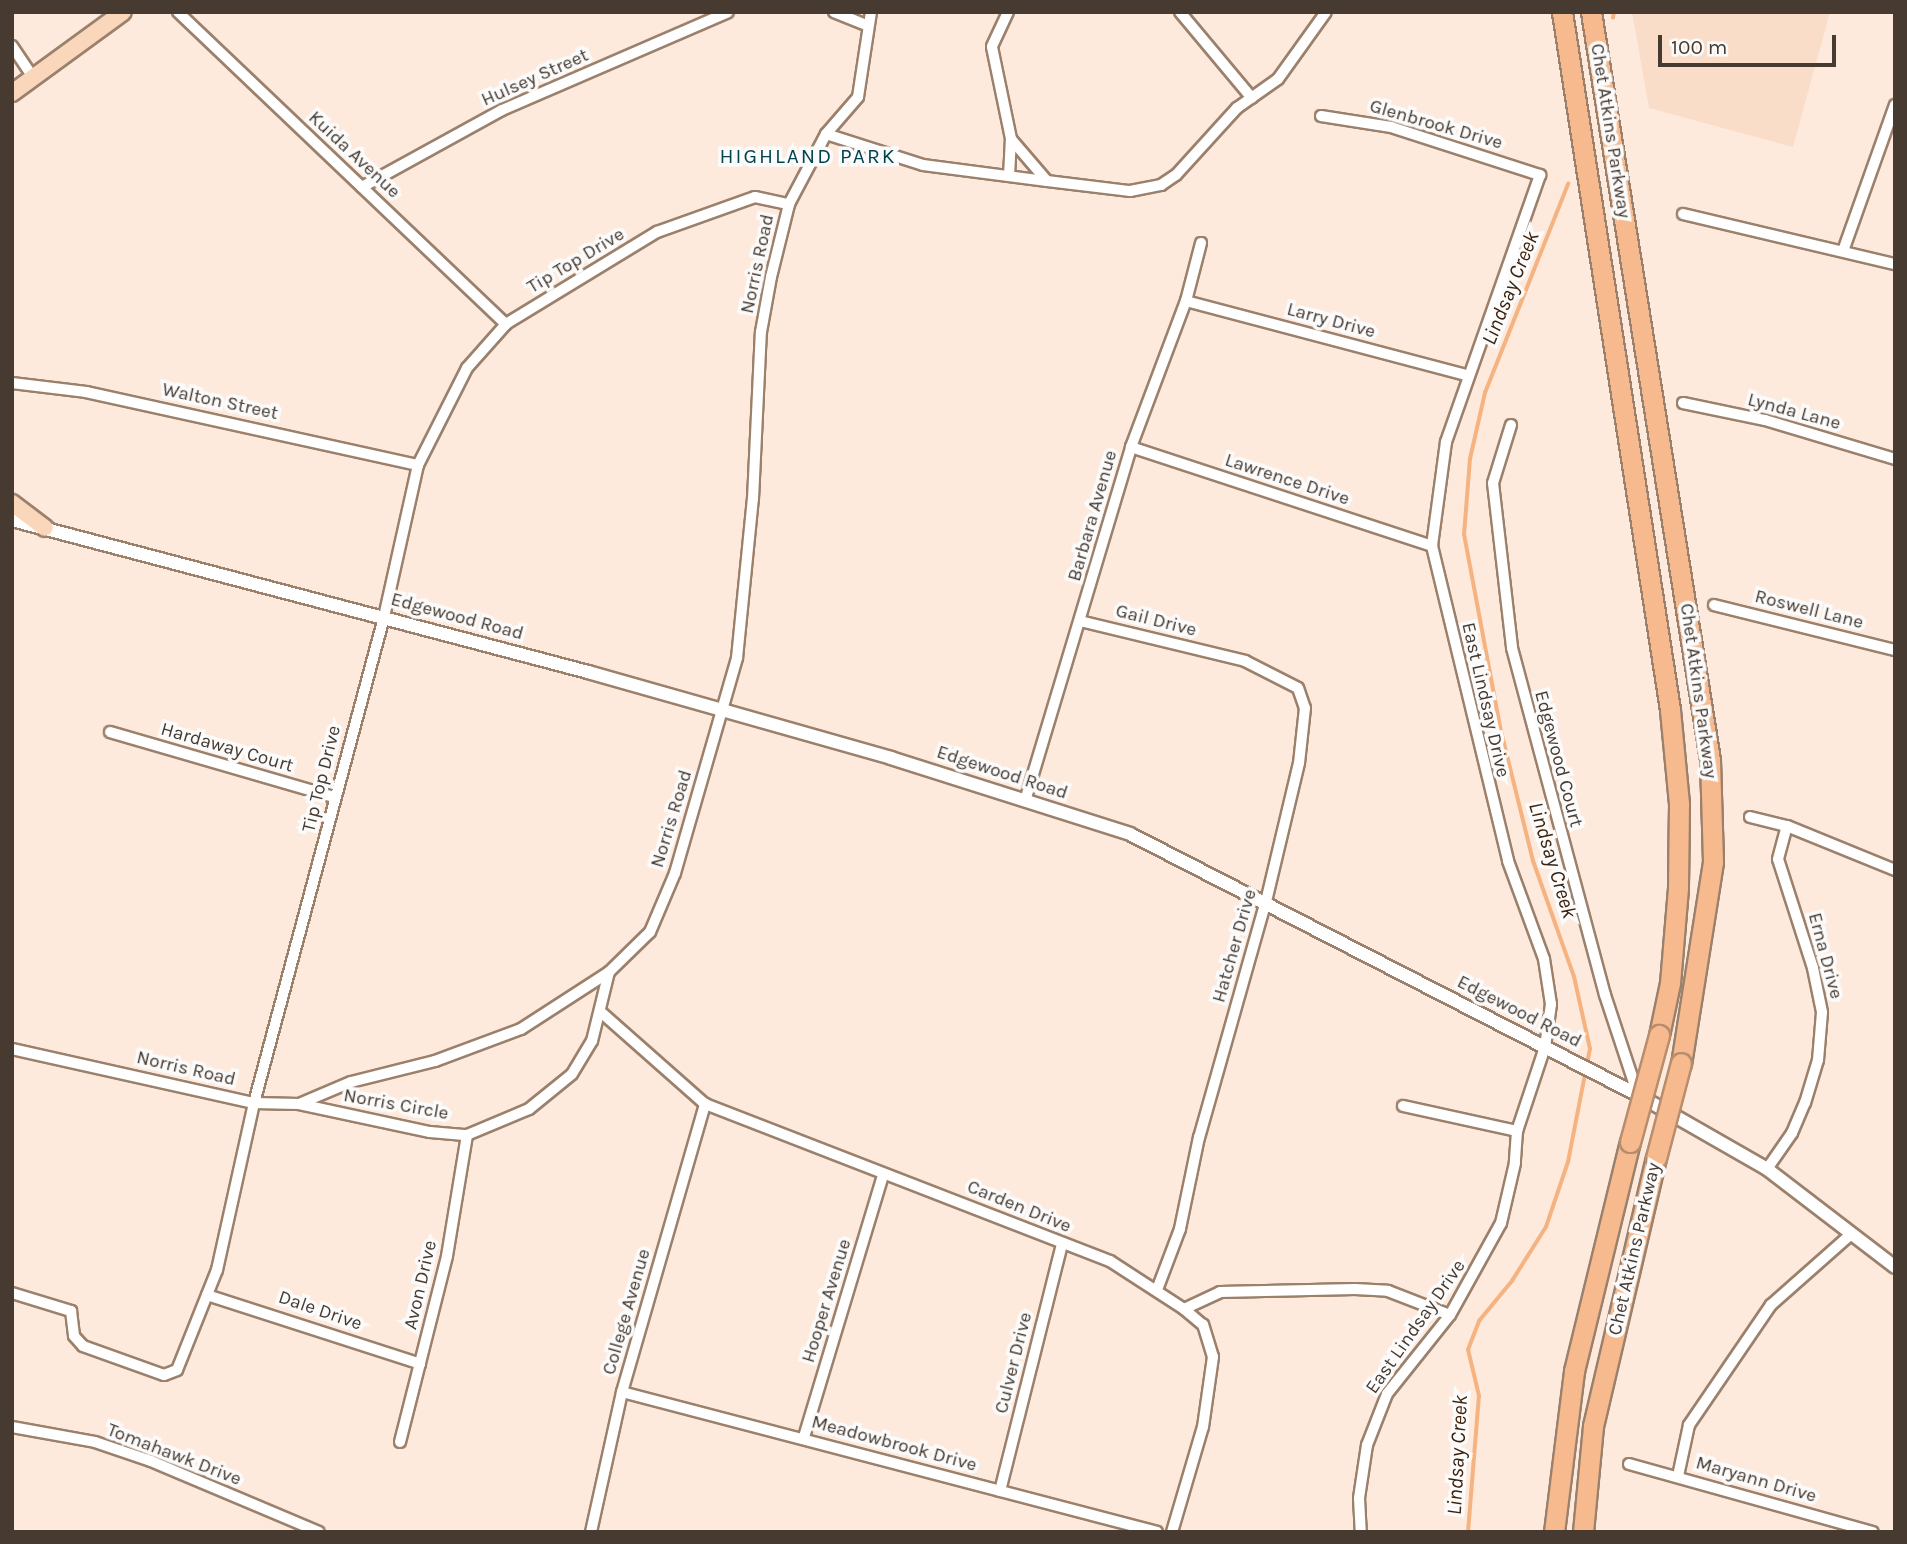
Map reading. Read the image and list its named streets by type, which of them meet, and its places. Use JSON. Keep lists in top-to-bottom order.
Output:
{
  "streets": {
    "highway": ["Chet Atkins Parkway"],
    "street": [
      "Hulsey Street",
      "Glenbrook Drive",
      "Kuida Avenue",
      "Tip Top Drive",
      "Norris Road",
      "Larry Drive",
      "Walton Street",
      "Lynda Lane",
      "Lawrence Drive",
      "Barbara Avenue",
      "Roswell Lane",
      "Edgewood Road",
      "Gail Drive",
      "East Lindsay Drive",
      "Hardaway Court",
      "Edgewood Court",
      "Hatcher Drive",
      "Erna Drive",
      "Norris Circle",
      "Carden Drive",
      "Avon Drive",
      "Hooper Avenue",
      "Dale Drive",
      "College Avenue",
      "Culver Drive",
      "Meadowbrook Drive",
      "Tomahawk Drive",
      "Maryann Drive"
    ]
  },
  "crossings": [
    ["Hulsey Street", "Kuida Avenue"],
    ["Glenbrook Drive", "East Lindsay Drive"],
    ["Kuida Avenue", "Tip Top Drive"],
    ["Tip Top Drive", "Norris Road"],
    ["Tip Top Drive", "Walton Street"],
    ["Tip Top Drive", "Edgewood Road"],
    ["Tip Top Drive", "Hardaway Court"],
    ["Tip Top Drive", "Dale Drive"],
    ["Norris Road", "Edgewood Road"],
    ["Norris Road", "Norris Circle"],
    ["Larry Drive", "Barbara Avenue"],
    ["Larry Drive", "East Lindsay Drive"],
    ["Lawrence Drive", "Barbara Avenue"],
    ["Lawrence Drive", "East Lindsay Drive"],
    ["Barbara Avenue", "Edgewood Road"],
    ["Barbara Avenue", "Gail Drive"],
    ["Edgewood Road", "East Lindsay Drive"],
    ["Edgewood Road", "Edgewood Court"],
    ["Edgewood Road", "Hatcher Drive"],
    ["Edgewood Road", "Erna Drive"],
    ["Gail Drive", "Hatcher Drive"],
    ["Hatcher Drive", "Carden Drive"],
    ["Norris Circle", "Carden Drive"],
    ["Norris Circle", "Avon Drive"],
    ["Carden Drive", "Hooper Avenue"],
    ["Carden Drive", "College Avenue"],
    ["Carden Drive", "Culver Drive"],
    ["Avon Drive", "Dale Drive"],
    ["Hooper Avenue", "Meadowbrook Drive"],
    ["College Avenue", "Meadowbrook Drive"],
    ["Culver Drive", "Meadowbrook Drive"]
  ],
  "districts": ["HIGHLAND PARK"],
  "water": ["Lindsay Creek"],
  "scale_bar": "100 m"
}
